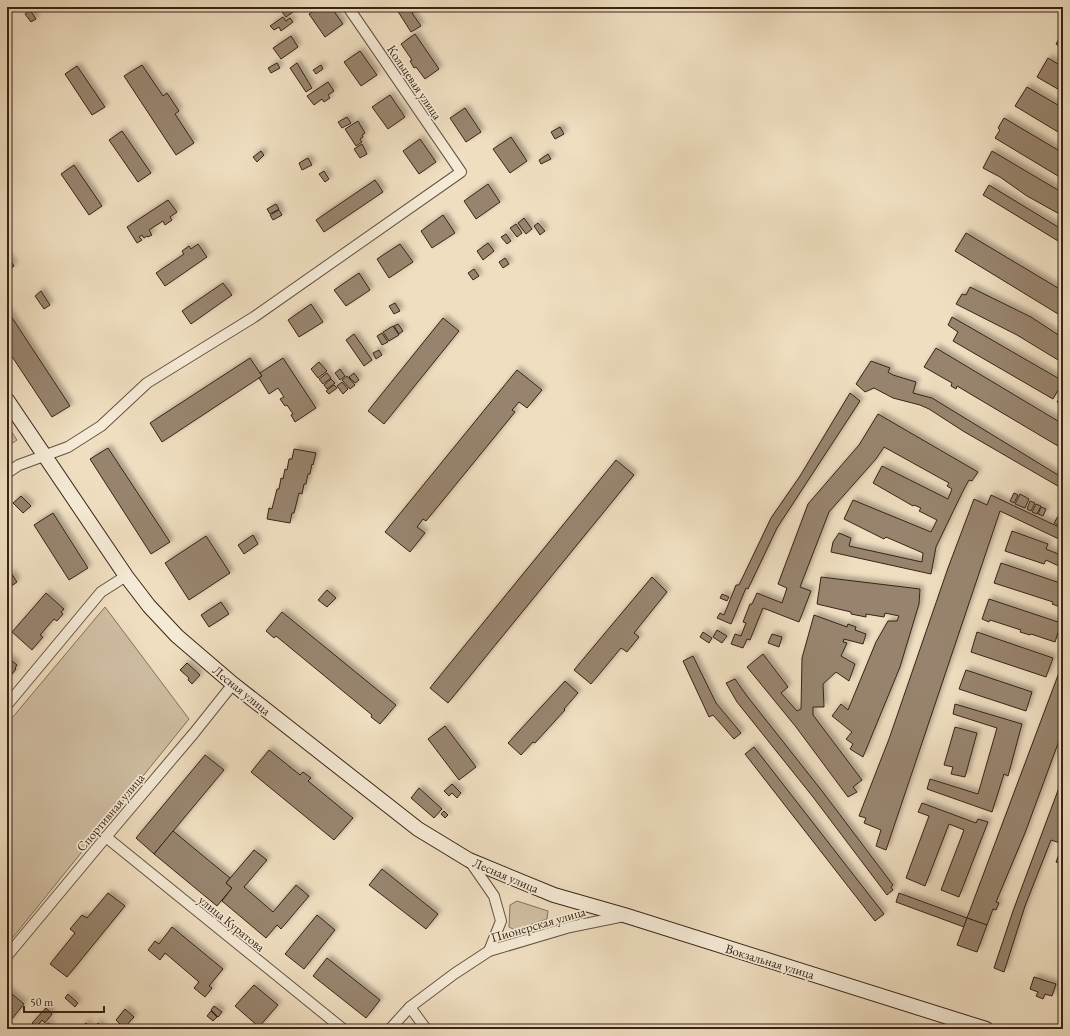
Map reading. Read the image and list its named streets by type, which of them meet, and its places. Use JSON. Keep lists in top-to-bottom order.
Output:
{
  "streets": {
    "main road": ["Лесная улица", "Вокзальная улица"],
    "street": [
      "Кольцевая улица",
      "Спортивная улица",
      "улица Куратова",
      "Пионерская улица"
    ]
  },
  "crossings": [
    ["Кольцевая улица", "Лесная улица"],
    ["Лесная улица", "Спортивная улица"],
    ["Лесная улица", "Вокзальная улица"],
    ["Спортивная улица", "улица Куратова"],
    ["Пионерская улица", "Вокзальная улица"]
  ],
  "scale_bar": "50 m"
}
